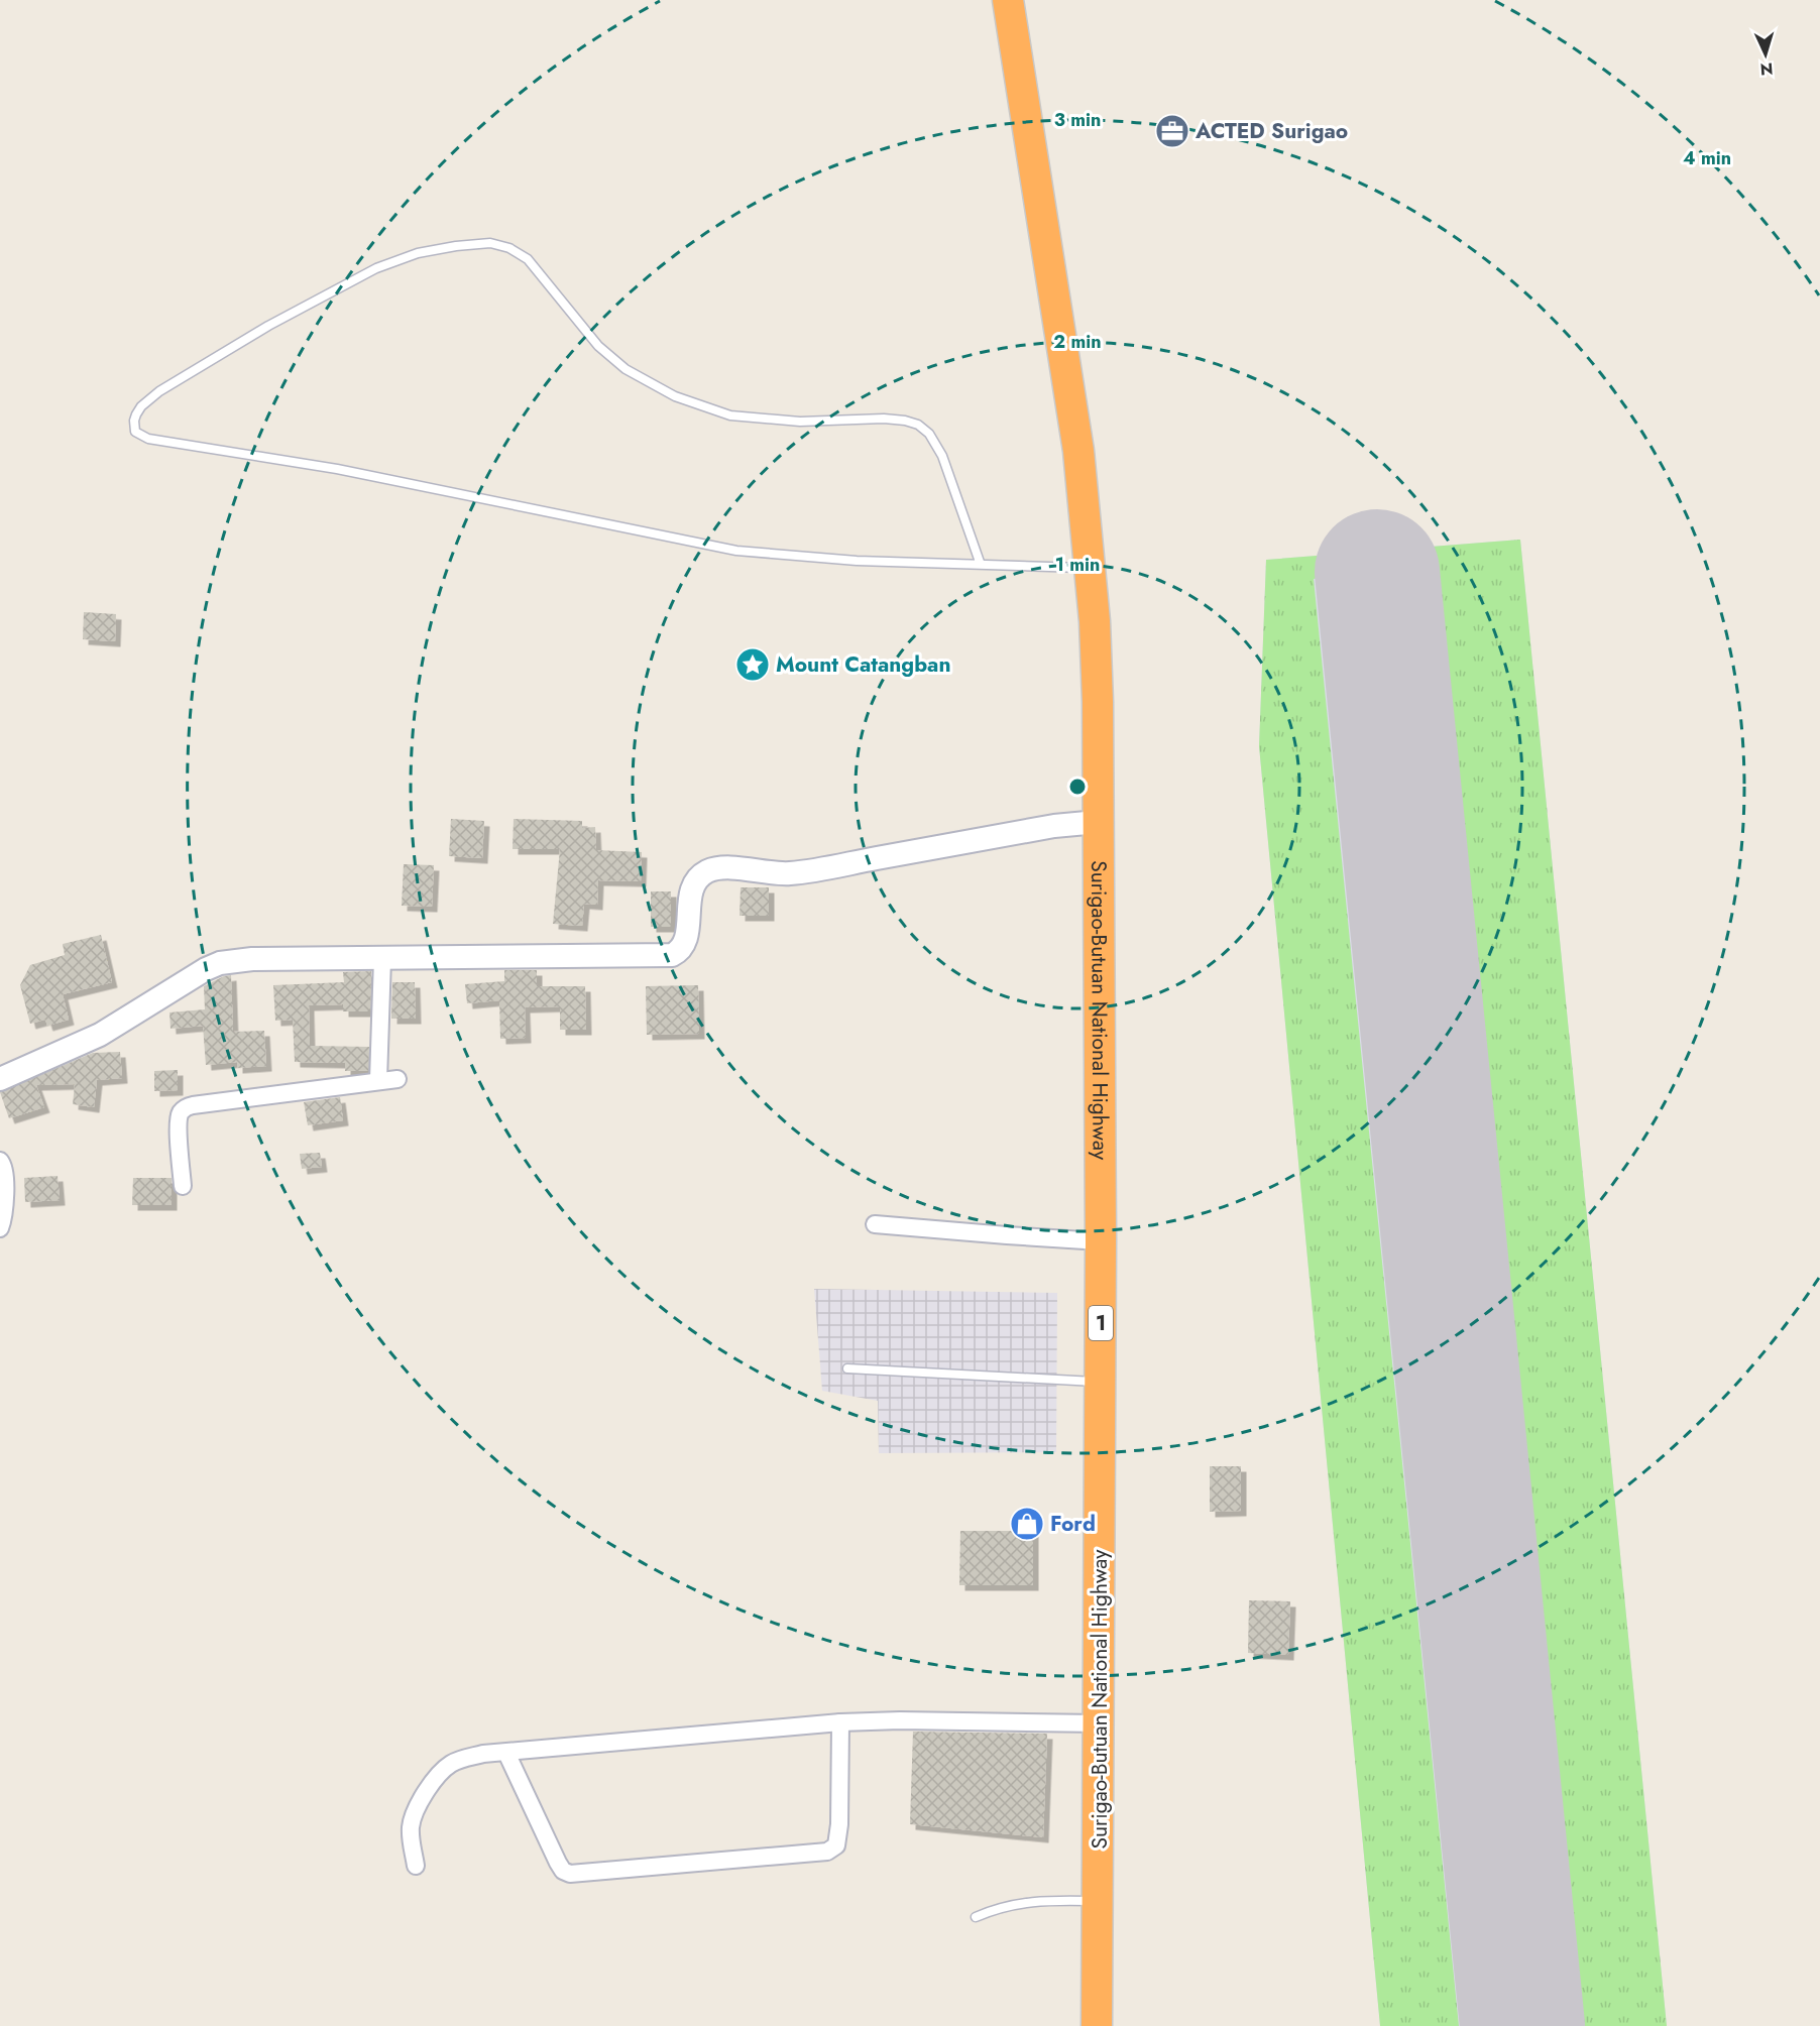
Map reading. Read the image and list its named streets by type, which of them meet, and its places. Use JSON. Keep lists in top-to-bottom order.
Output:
{
  "streets": {
    "highway": ["Surigao-Butuan National Highway", "1"]
  },
  "places": {
    "office": ["ACTED Surigao"],
    "place": ["Mount Catangban"],
    "shop": ["Ford"]
  },
  "north": "bottom",
  "rings": [
    "3 min",
    "4 min",
    "2 min",
    "1 min"
  ]
}
